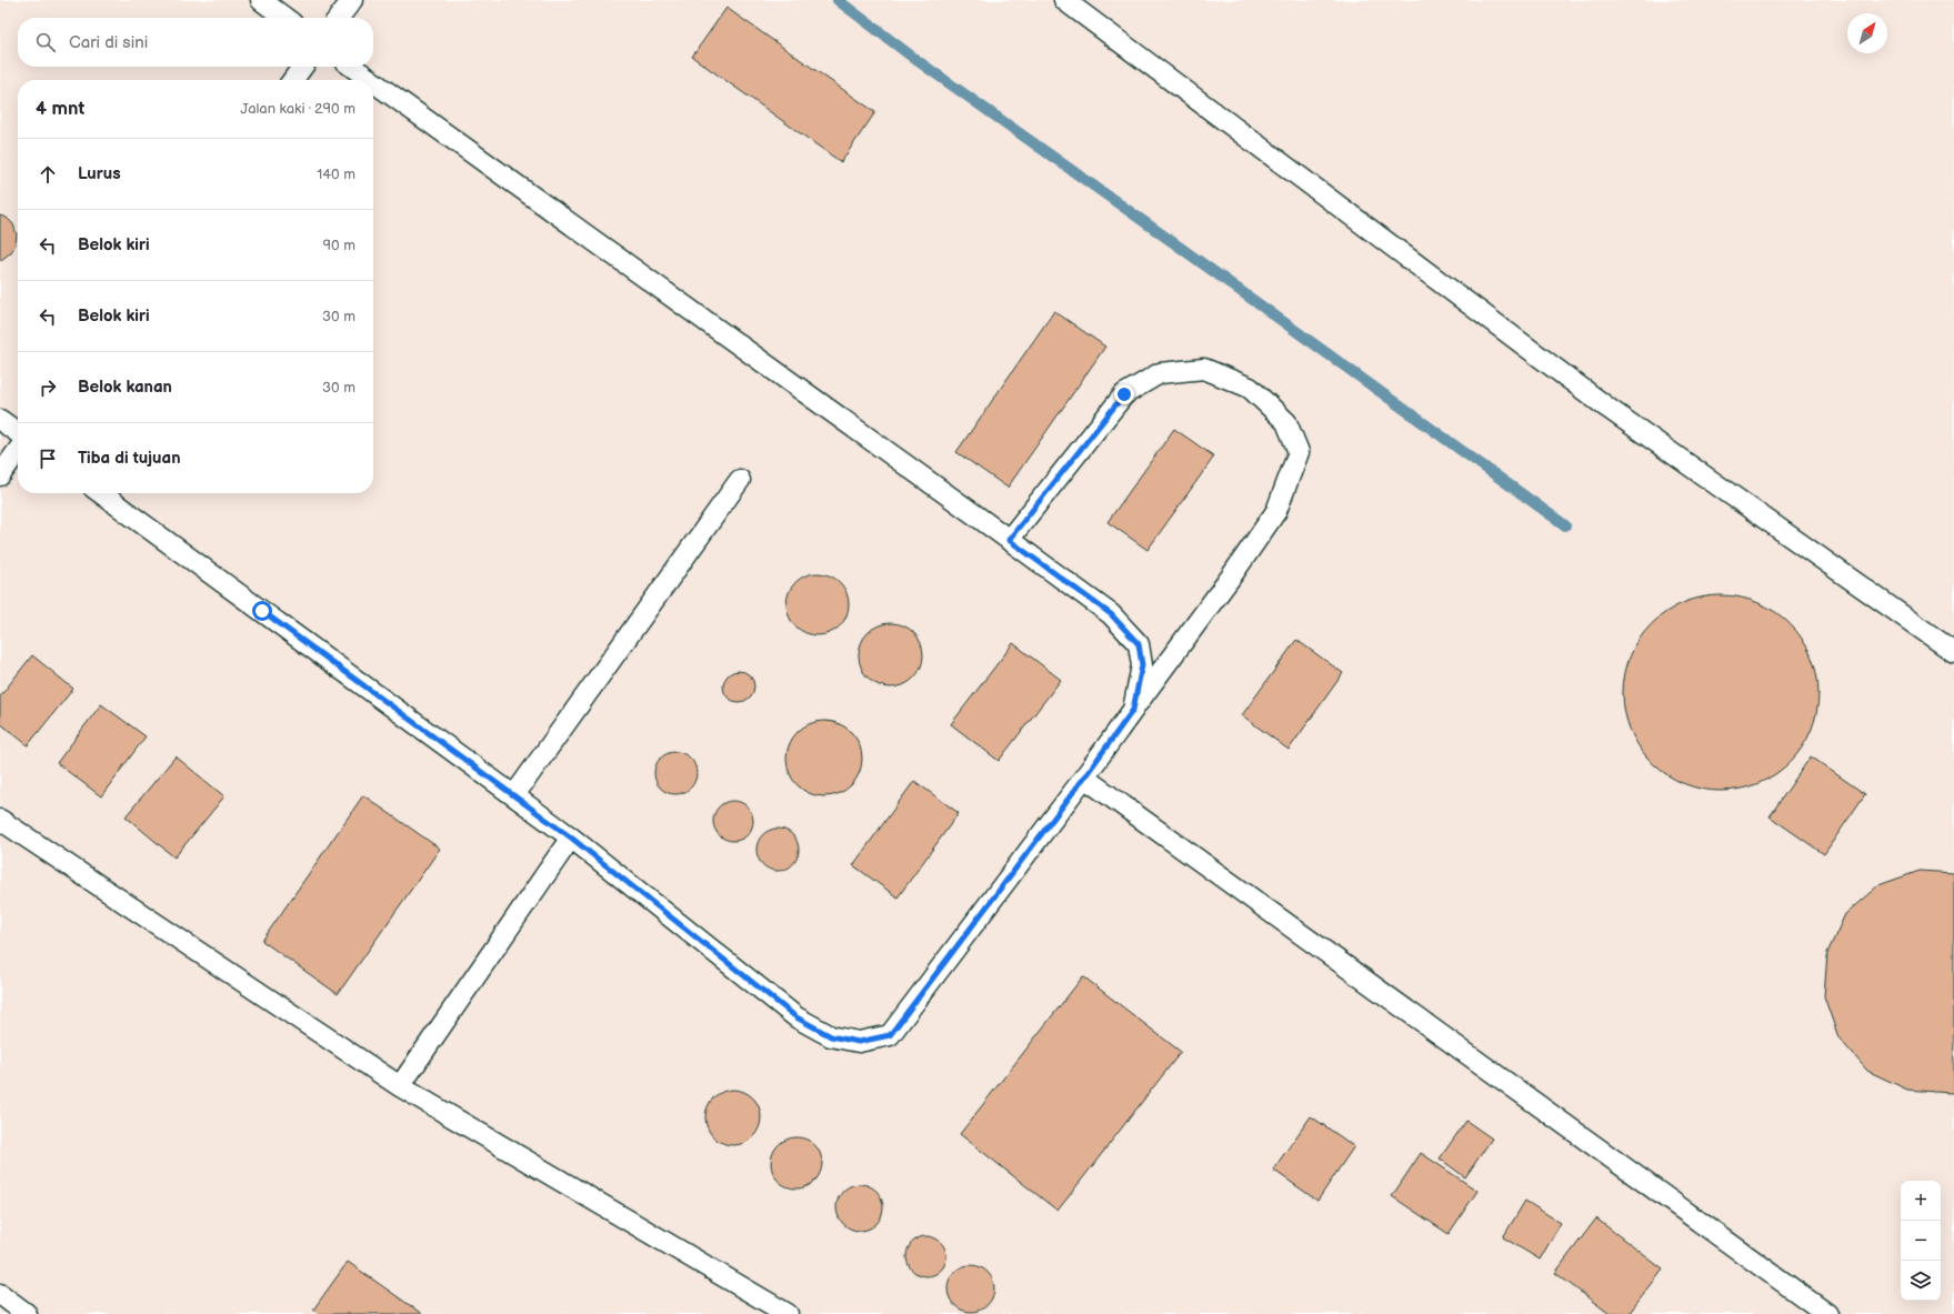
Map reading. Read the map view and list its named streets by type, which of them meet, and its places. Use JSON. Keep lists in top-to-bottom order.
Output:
{
  "north": "top right",
  "page": {
    "search": "Cari di sini",
    "heading": ["4 mnt", "Jalan kaki · 290 m"],
    "list": [
      ["Lurus", "140 m"],
      ["Belok kiri", "90 m"],
      ["Belok kiri", "30 m"],
      ["Belok kanan", "30 m"],
      "Tiba di tujuan"
    ],
    "map_buttons": ["+", "−"]
  }
}
